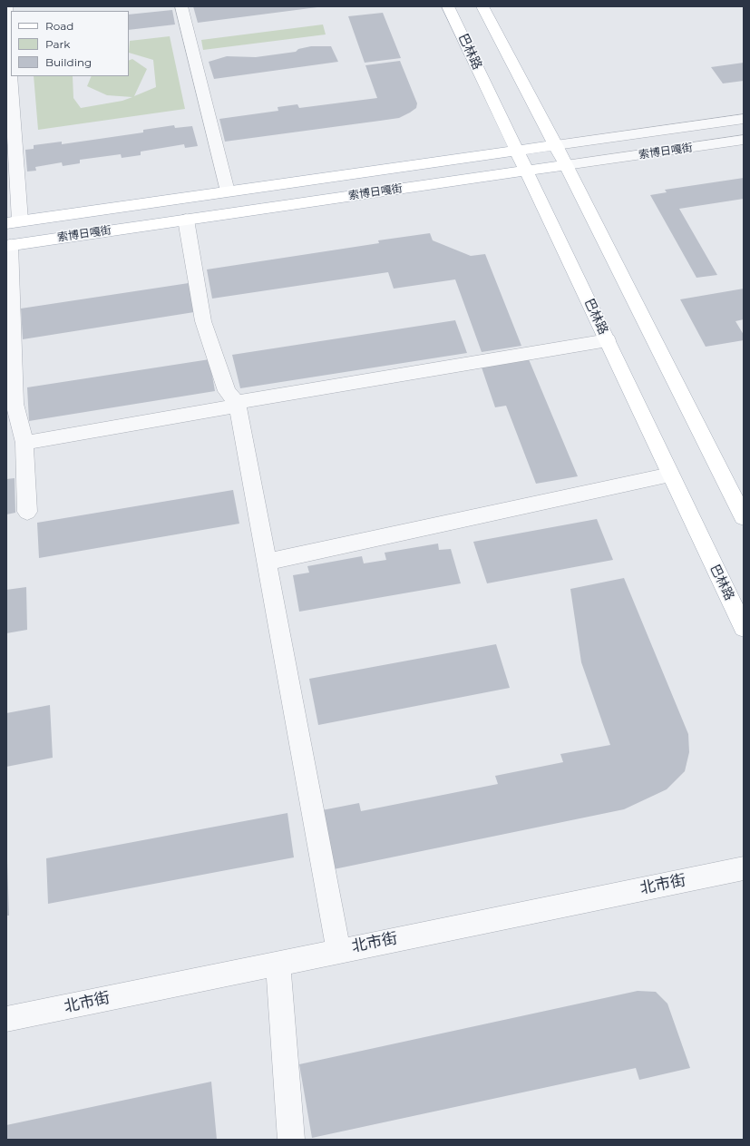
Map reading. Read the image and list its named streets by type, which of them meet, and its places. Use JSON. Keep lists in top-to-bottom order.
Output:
{
  "streets": {
    "main road": ["巴林路", "索博日嘎街"],
    "street": ["北市街"]
  },
  "crossings": [
    ["巴林路", "索博日嘎街"]
  ],
  "legend": ["Road", "Park", "Building"]
}
